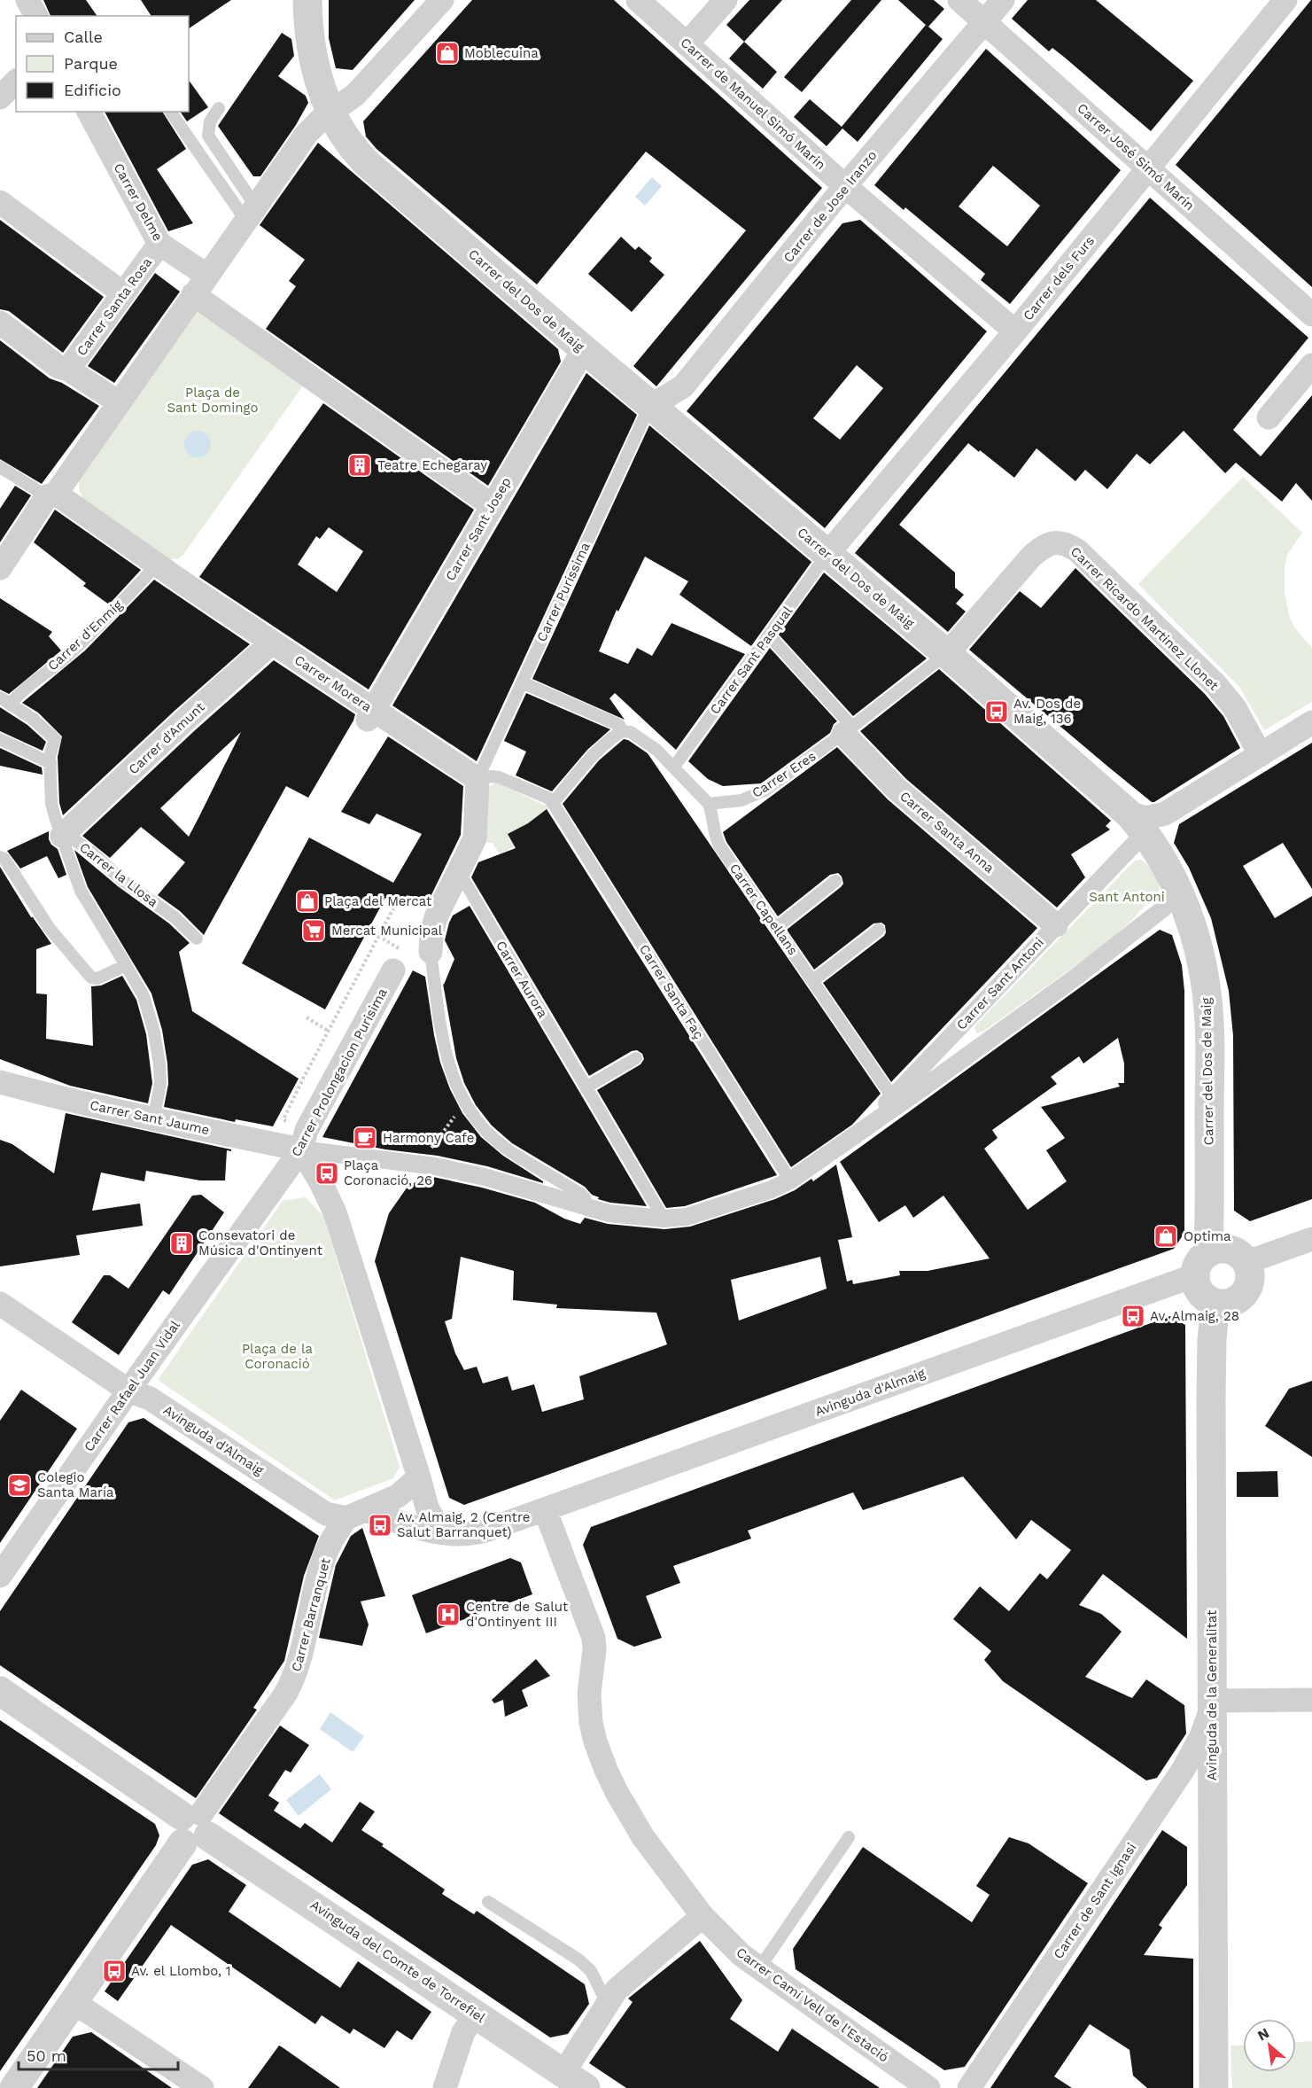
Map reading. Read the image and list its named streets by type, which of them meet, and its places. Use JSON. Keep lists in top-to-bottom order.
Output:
{
  "streets": {
    "street": [
      "Carrer de Manuel Simó Marin",
      "Carrer José Simó Marín",
      "Carrer Delme",
      "Carrer de Jose Iranzo",
      "Carrer dels Furs",
      "Carrer del Dos de Maig",
      "Carrer Santa Rosa",
      "Carrer Sant Josep",
      "Carrer Ricardo Martinez Llonet",
      "Carrer Morera",
      "Carrer d'Amunt",
      "Carrer Santa Anna",
      "Carrer Sant Antoni",
      "Carrer Prolongacion Purisima",
      "Carrer Sant Jaume",
      "Carrer Rafael Juan Vidal",
      "Avinguda d'Almaig",
      "Carrer Barranquet",
      "Avinguda de la Generalitat",
      "Carrer de Sant Ignasi",
      "Avinguda del Comte de Torrefiel",
      "Carrer Camí Vell de l'Estació"
    ],
    "lane": [
      "Carrer Purissima",
      "Carrer d'Enmig",
      "Carrer Sant Pasqual",
      "Carrer Eres",
      "Carrer la Llosa",
      "Carrer Capellans",
      "Carrer Aurora",
      "Carrer Santa Faç"
    ]
  },
  "crossings": [
    ["Carrer de Manuel Simó Marin", "Carrer de Jose Iranzo"],
    ["Carrer de Manuel Simó Marin", "Carrer dels Furs"],
    ["Carrer José Simó Marín", "Carrer de Jose Iranzo"],
    ["Carrer José Simó Marín", "Carrer dels Furs"],
    ["Carrer Delme", "Carrer Santa Rosa"],
    ["Carrer de Jose Iranzo", "Carrer del Dos de Maig"],
    ["Carrer de Jose Iranzo", "Carrer Purissima"],
    ["Carrer dels Furs", "Carrer del Dos de Maig"],
    ["Carrer dels Furs", "Carrer Sant Pasqual"],
    ["Carrer del Dos de Maig", "Carrer Sant Josep"],
    ["Carrer del Dos de Maig", "Carrer Purissima"],
    ["Carrer del Dos de Maig", "Carrer Ricardo Martinez Llonet"],
    ["Carrer del Dos de Maig", "Carrer Sant Pasqual"],
    ["Carrer del Dos de Maig", "Carrer Eres"],
    ["Carrer del Dos de Maig", "Carrer Sant Antoni"],
    ["Carrer del Dos de Maig", "Avinguda d'Almaig"],
    ["Carrer del Dos de Maig", "Avinguda de la Generalitat"],
    ["Carrer Sant Josep", "Carrer Morera"],
    ["Carrer Purissima", "Carrer Morera"],
    ["Carrer Purissima", "Carrer Santa Faç"],
    ["Carrer Ricardo Martinez Llonet", "Carrer Eres"],
    ["Carrer d'Enmig", "Carrer Morera"],
    ["Carrer d'Enmig", "Carrer la Llosa"],
    ["Carrer Morera", "Carrer d'Amunt"],
    ["Carrer Morera", "Carrer Santa Faç"],
    ["Carrer d'Amunt", "Carrer la Llosa"],
    ["Carrer Eres", "Carrer Santa Anna"],
    ["Carrer Eres", "Carrer Capellans"],
    ["Carrer Santa Anna", "Carrer Sant Antoni"],
    ["Carrer Capellans", "Carrer Sant Antoni"],
    ["Carrer Aurora", "Carrer Sant Antoni"],
    ["Carrer Sant Antoni", "Carrer Santa Faç"],
    ["Carrer Sant Antoni", "Carrer Prolongacion Purisima"],
    ["Carrer Sant Antoni", "Carrer Sant Jaume"],
    ["Carrer Prolongacion Purisima", "Carrer Sant Jaume"],
    ["Carrer Prolongacion Purisima", "Carrer Rafael Juan Vidal"],
    ["Carrer Rafael Juan Vidal", "Avinguda d'Almaig"],
    ["Avinguda d'Almaig", "Carrer Barranquet"],
    ["Avinguda d'Almaig", "Avinguda de la Generalitat"],
    ["Avinguda d'Almaig", "Carrer Camí Vell de l'Estació"],
    ["Carrer Barranquet", "Avinguda del Comte de Torrefiel"],
    ["Avinguda de la Generalitat", "Carrer de Sant Ignasi"]
  ],
  "parks": ["Plaça de Sant Domingo", "Sant Antoni", "Plaça de la Coronació"],
  "places": {
    "shop": ["Moblecuina", "Plaça del Mercat", "Optima"],
    "building": ["Teatre Echegaray", "Consevatori de Música d'Ontinyent"],
    "bus stop": [
      "Av. Dos de Maig, 136",
      "Plaça Coronació, 26",
      "Av. Almaig, 28",
      "Av. Almaig, 2 (Centre Salut Barranquet)",
      "Av. el Llombo, 1"
    ],
    "supermarket": ["Mercat Municipal"],
    "cafe": ["Harmony Cafe"],
    "school or university": ["Colegio Santa María"],
    "hospital": ["Centre de Salut d'Ontinyent III"]
  },
  "legend": ["Calle", "Parque", "Edificio"],
  "scale_bar": "50 m",
  "north": "top left"
}
